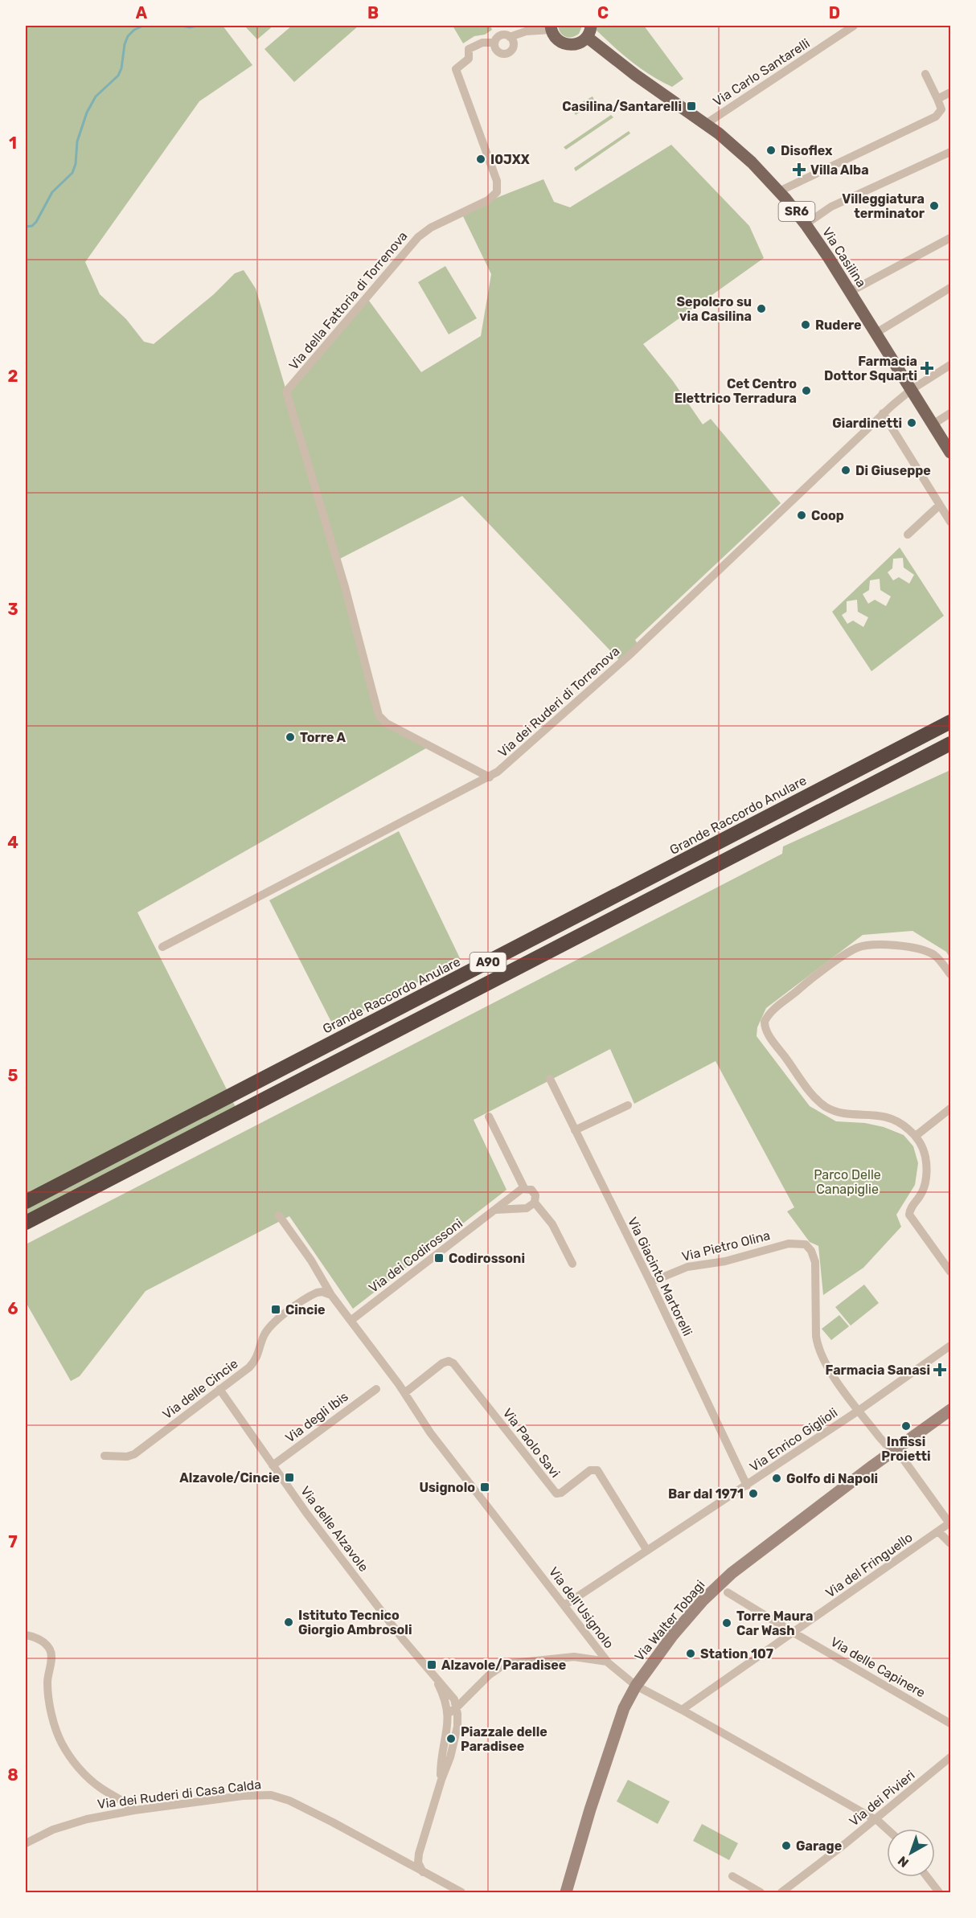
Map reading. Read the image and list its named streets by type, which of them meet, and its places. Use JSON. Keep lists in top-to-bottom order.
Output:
{
  "streets": {
    "highway": ["Grande Raccordo Anulare", "A90"],
    "main road": ["SR6", "Via Casilina"],
    "street": [
      "Via Carlo Santarelli",
      "Via della Fattoria di Torrenova",
      "Via dei Ruderi di Torrenova",
      "Via Pietro Olina",
      "Via dei Codirossoni",
      "Via Giacinto Martorelli",
      "Via delle Cincie",
      "Via degli Ibis",
      "Via Enrico Giglioli",
      "Via Paolo Savi",
      "Via delle Alzavole",
      "Via del Fringuello",
      "Via dell'Usignolo",
      "Via Walter Tobagi",
      "Via delle Capinere",
      "Via dei Ruderi di Casa Calda",
      "Via dei Pivieri"
    ]
  },
  "crossings": [
    ["Via Carlo Santarelli", "Via Casilina"],
    ["Via Casilina", "Via dei Ruderi di Torrenova"],
    ["Via della Fattoria di Torrenova", "Via dei Ruderi di Torrenova"],
    ["Via Pietro Olina", "Via Giacinto Martorelli"],
    ["Via Pietro Olina", "Via Enrico Giglioli"],
    ["Via dei Codirossoni", "Via dell'Usignolo"],
    ["Via Giacinto Martorelli", "Via Enrico Giglioli"],
    ["Via delle Cincie", "Via delle Alzavole"],
    ["Via delle Cincie", "Via dell'Usignolo"],
    ["Via degli Ibis", "Via delle Alzavole"],
    ["Via Enrico Giglioli", "Via Paolo Savi"],
    ["Via Enrico Giglioli", "Via dell'Usignolo"],
    ["Via Paolo Savi", "Via dell'Usignolo"],
    ["Via del Fringuello", "Via dell'Usignolo"],
    ["Via del Fringuello", "Via delle Capinere"],
    ["Via dell'Usignolo", "Via Walter Tobagi"],
    ["Via dell'Usignolo", "Via dei Pivieri"]
  ],
  "parks": ["Parco Delle Canapiglie"],
  "places": {
    "transit": [
      "Casilina/Santarelli",
      "Codirossoni",
      "Cincie",
      "Alzavole/Cincie",
      "Usignolo",
      "Alzavole/Paradisee"
    ],
    "other": [
      "Disoflex",
      "I0JXX",
      "Villeggiatura terminator",
      "Sepolcro su via Casilina",
      "Rudere",
      "Cet Centro Elettrico Terradura",
      "Giardinetti",
      "Di Giuseppe",
      "Coop",
      "Torre A",
      "Infissi Proietti",
      "Golfo di Napoli",
      "Bar dal 1971",
      "Istituto Tecnico Giorgio Ambrosoli",
      "Torre Maura Car Wash",
      "Station 107",
      "Piazzale delle Paradisee",
      "Garage"
    ],
    "health": ["Villa Alba", "Farmacia Dottor Squarti", "Farmacia Sanasi"]
  },
  "north": "bottom left",
  "grid": {
    "columns": [
      "A",
      "B",
      "C",
      "D"
    ],
    "rows": [
      "1",
      "2",
      "3",
      "4",
      "5",
      "6",
      "7",
      "8"
    ]
  }
}
